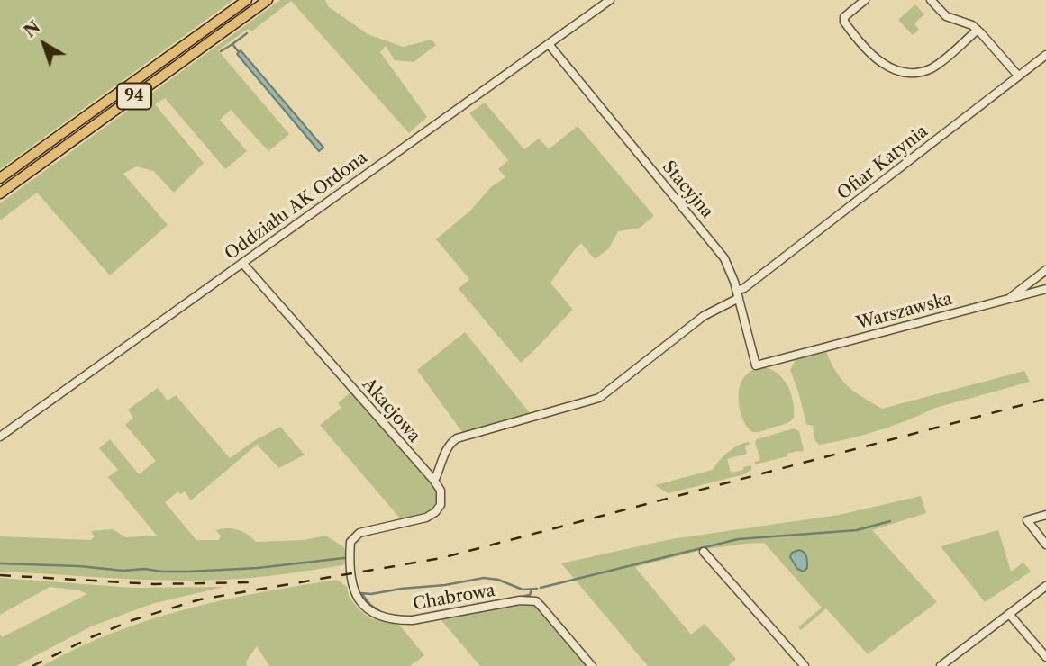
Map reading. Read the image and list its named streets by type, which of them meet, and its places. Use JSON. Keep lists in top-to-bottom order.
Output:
{
  "streets": {
    "main road": ["94"],
    "street": [
      "Ofiar Katynia",
      "Stacyjna",
      "Oddziału AK Ordona",
      "Warszawska",
      "Akacjowa",
      "Chabrowa"
    ]
  },
  "crossings": [
    ["Ofiar Katynia", "Stacyjna"],
    ["Ofiar Katynia", "Akacjowa"],
    ["Ofiar Katynia", "Chabrowa"],
    ["Stacyjna", "Oddziału AK Ordona"],
    ["Stacyjna", "Warszawska"],
    ["Oddziału AK Ordona", "Akacjowa"],
    ["Akacjowa", "Chabrowa"]
  ],
  "north": "top left"
}
